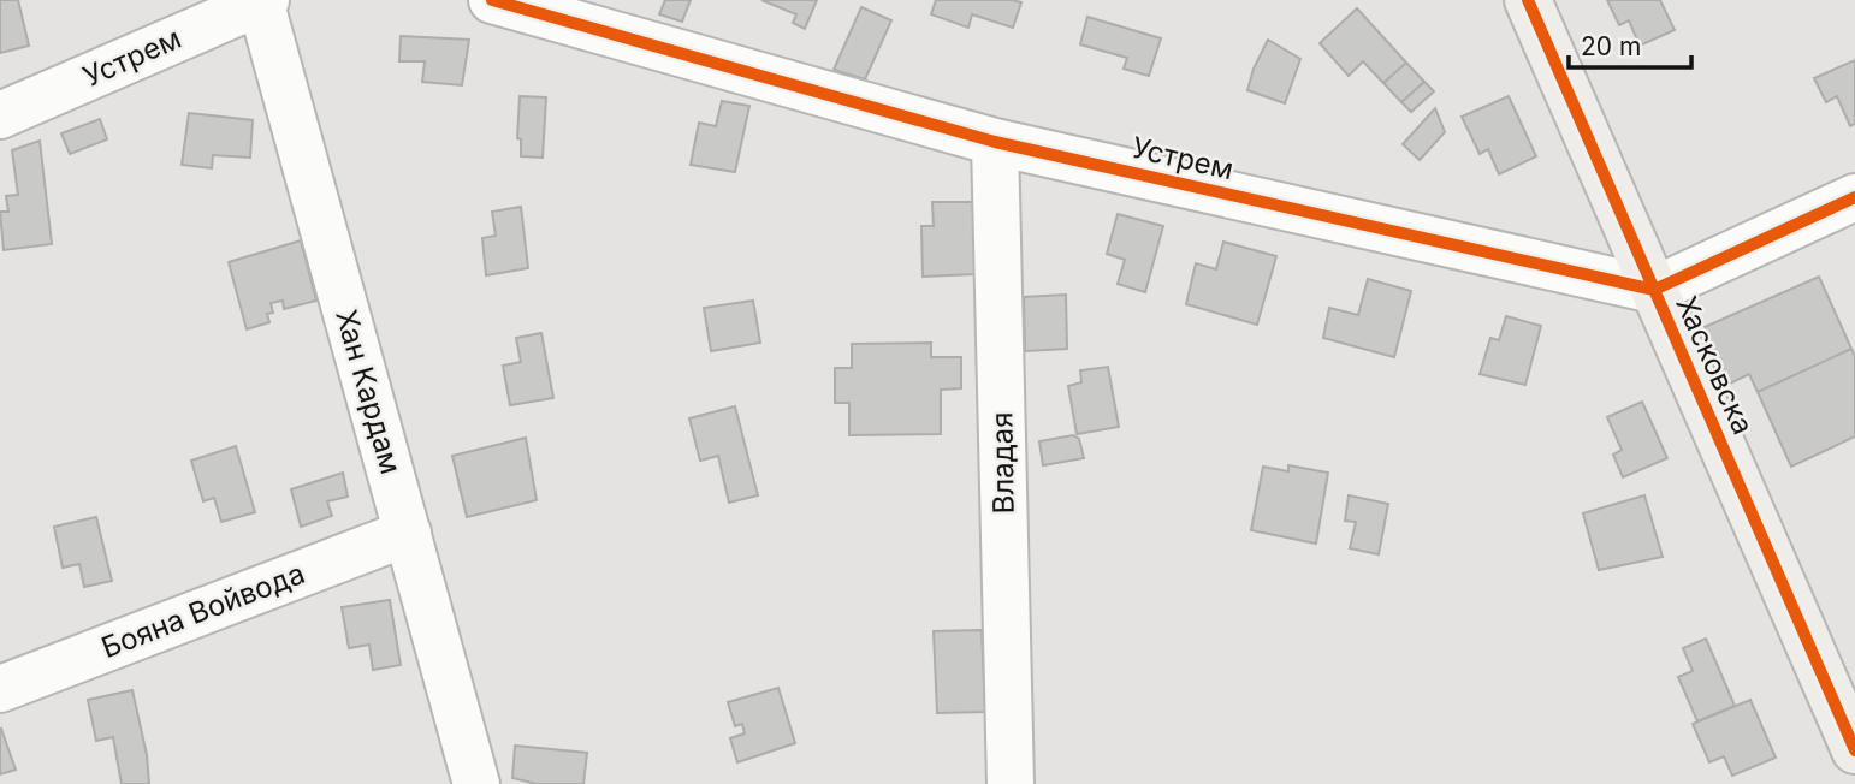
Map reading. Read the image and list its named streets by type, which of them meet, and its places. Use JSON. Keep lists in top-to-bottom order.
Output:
{
  "streets": {
    "street": [
      "Устрем",
      "Хасковска",
      "Хан Кардам",
      "Владая",
      "Бояна Войвода"
    ]
  },
  "crossings": [
    ["Устрем", "Хасковска"],
    ["Устрем", "Хан Кардам"],
    ["Устрем", "Владая"],
    ["Хан Кардам", "Бояна Войвода"]
  ],
  "scale_bar": "20 m"
}
